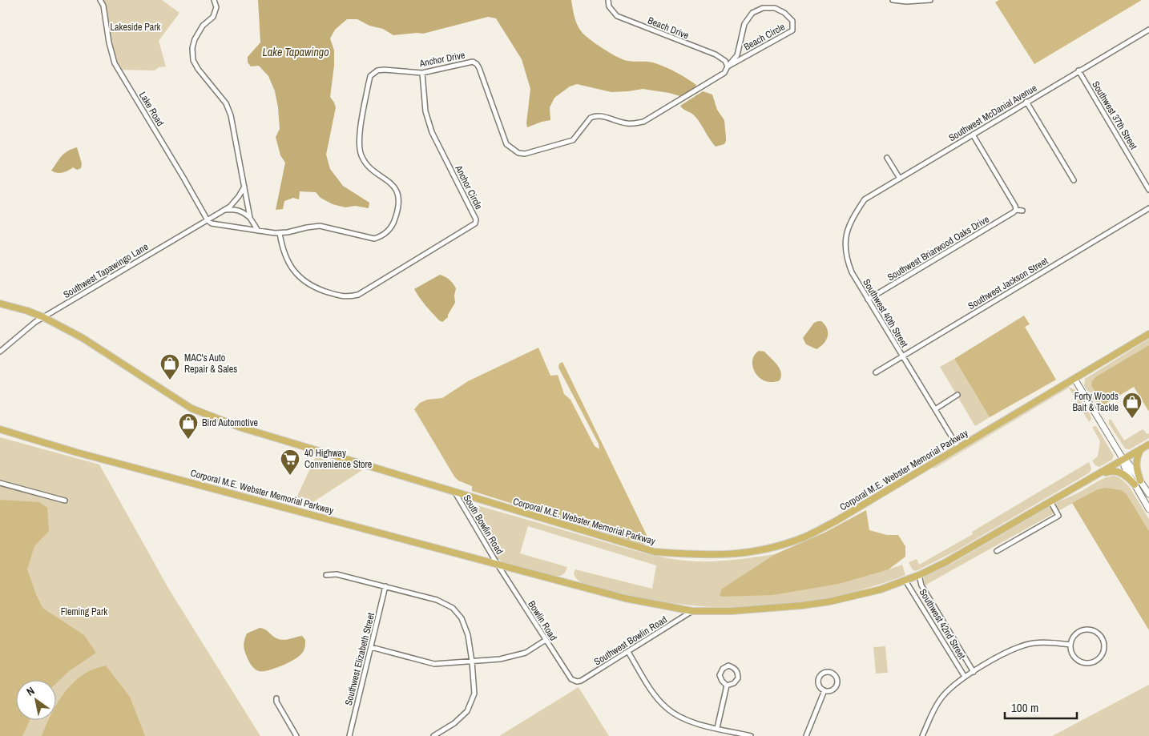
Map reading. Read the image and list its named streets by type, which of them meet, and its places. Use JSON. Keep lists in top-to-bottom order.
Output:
{
  "streets": {
    "main road": ["Corporal M.E. Webster Memorial Parkway"],
    "street": [
      "Beach Drive",
      "Beach Circle",
      "Anchor Drive",
      "Lake Road",
      "Southwest McDanial Avenue",
      "Southwest 37th Street",
      "Anchor Circle",
      "Southwest Briarwood Oaks Drive",
      "Southwest Tapawingo Lane",
      "Southwest Jackson Street",
      "Southwest 40th Street",
      "South Bowlin Road",
      "Bowlin Road",
      "Southwest 42nd Street",
      "Southwest Bowlin Road",
      "Southwest Elizabeth Street"
    ]
  },
  "crossings": [
    ["Beach Drive", "Beach Circle"],
    ["Beach Drive", "Anchor Drive"],
    ["Beach Circle", "Anchor Drive"],
    ["Anchor Drive", "Lake Road"],
    ["Anchor Drive", "Anchor Circle"],
    ["Anchor Drive", "Southwest Tapawingo Lane"],
    ["Lake Road", "Southwest Tapawingo Lane"],
    ["Southwest McDanial Avenue", "Southwest 37th Street"],
    ["Southwest McDanial Avenue", "Southwest 40th Street"],
    ["Southwest Briarwood Oaks Drive", "Southwest 40th Street"],
    ["Southwest Tapawingo Lane", "Corporal M.E. Webster Memorial Parkway"],
    ["Southwest Jackson Street", "Southwest 40th Street"],
    ["Southwest 40th Street", "Corporal M.E. Webster Memorial Parkway"],
    ["Corporal M.E. Webster Memorial Parkway", "South Bowlin Road"],
    ["Corporal M.E. Webster Memorial Parkway", "Bowlin Road"],
    ["Corporal M.E. Webster Memorial Parkway", "Southwest 42nd Street"],
    ["Corporal M.E. Webster Memorial Parkway", "Southwest Bowlin Road"],
    ["South Bowlin Road", "Bowlin Road"],
    ["Bowlin Road", "Southwest Bowlin Road"]
  ],
  "water": ["Lake Tapawingo"],
  "parks": ["Lakeside Park", "Fleming Park"],
  "places": {
    "shop": ["MAC's Auto Repair & Sales", "Forty Woods Bait & Tackle", "Bird Automotive"],
    "supermarket": ["40 Highway Convenience Store"]
  },
  "scale_bar": "100 m",
  "north": "top left"
}
